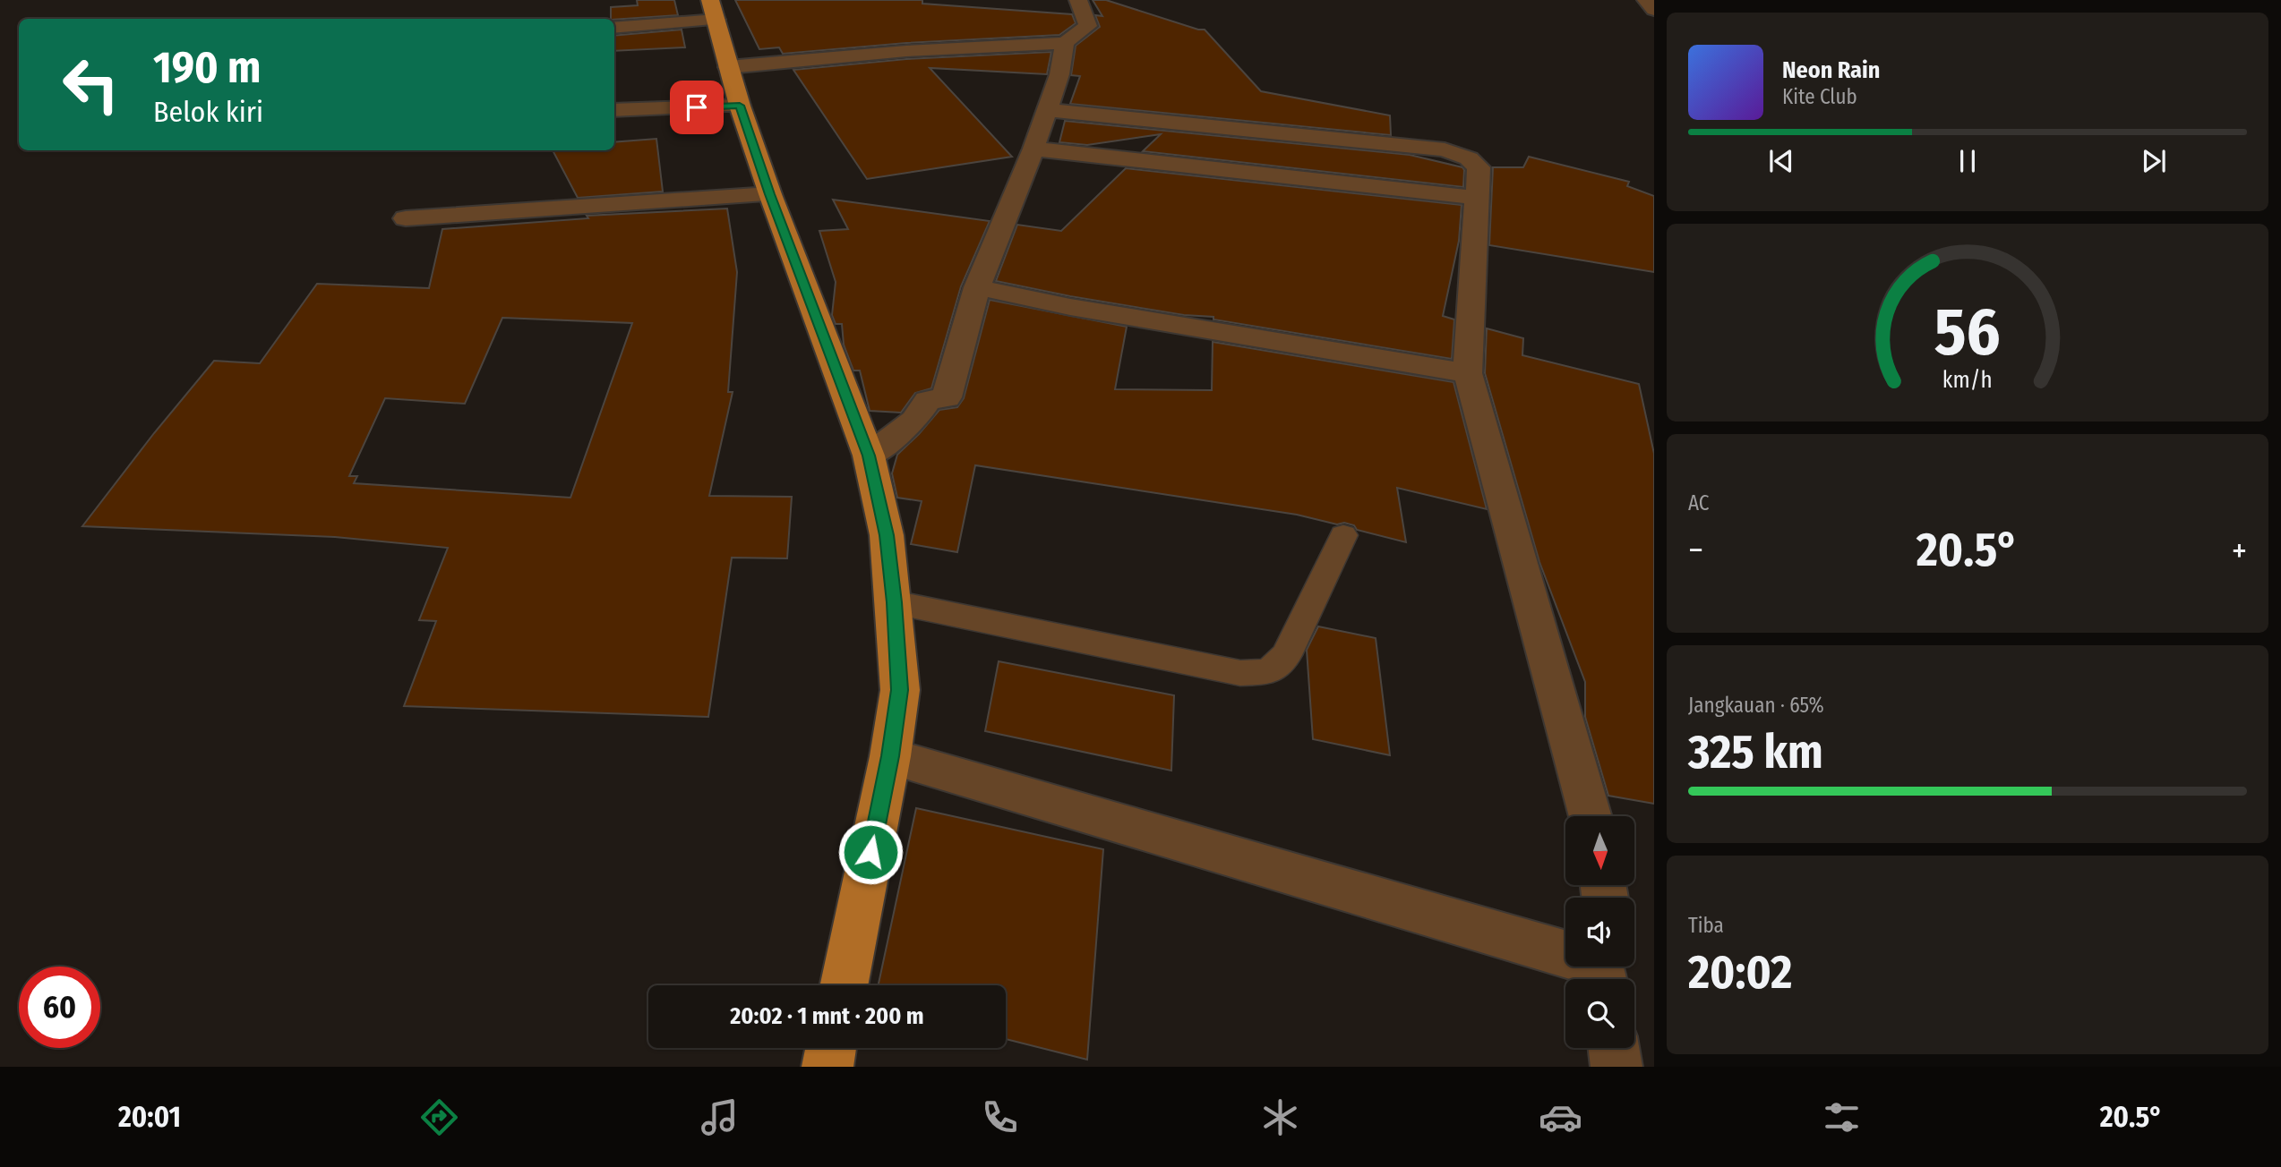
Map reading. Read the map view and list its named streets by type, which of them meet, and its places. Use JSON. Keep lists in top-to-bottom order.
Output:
{
  "north": "bottom",
  "page": {
    "turn": ["190 m", "Belok kiri"],
    "song": ["Neon Rain", "Kite Club"],
    "tile": [
      "AC",
      ["Jangkauan · 65%", "325 km"],
      ["Tiba", "20:02"]
    ],
    "heat": ["−", "20.5°", "+"],
    "limit": "60",
    "trip": "20:02 · 1 mnt · 200 m",
    "tabs": ["20:01", "20.5°"],
    "gauge": ["56", "km/h"]
  }
}
